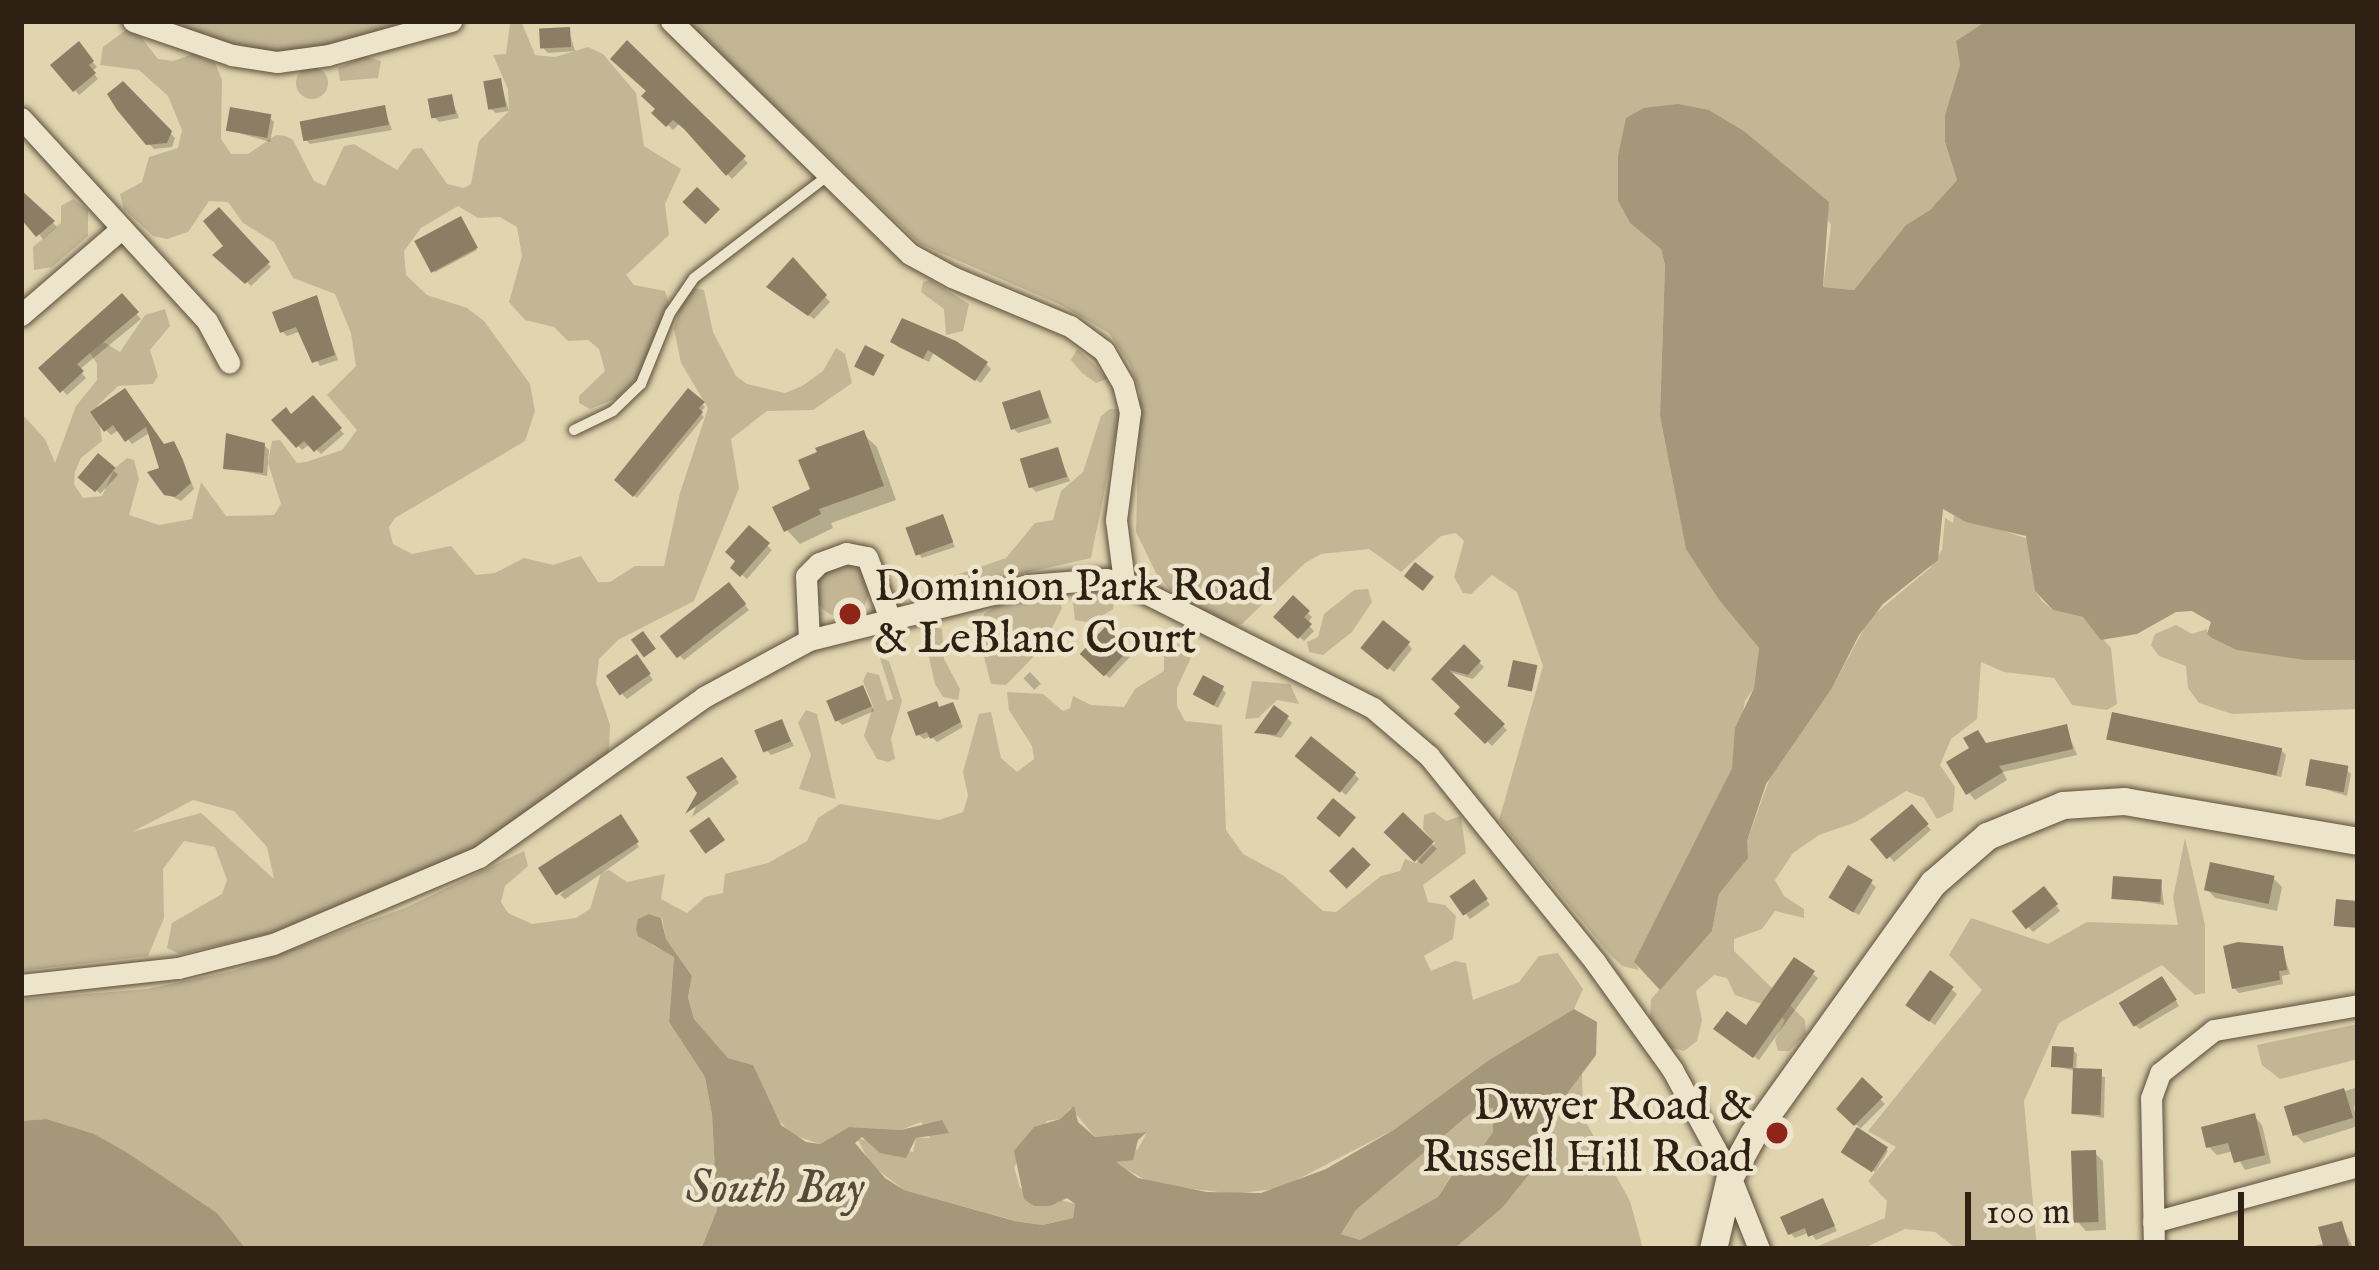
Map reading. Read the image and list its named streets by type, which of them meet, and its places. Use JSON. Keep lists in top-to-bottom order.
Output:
{
  "water": ["South Bay"],
  "places": ["Dominion Park Road & LeBlanc Court", "Dwyer Road & Russell Hill Road"],
  "scale_bar": "100 m"
}
